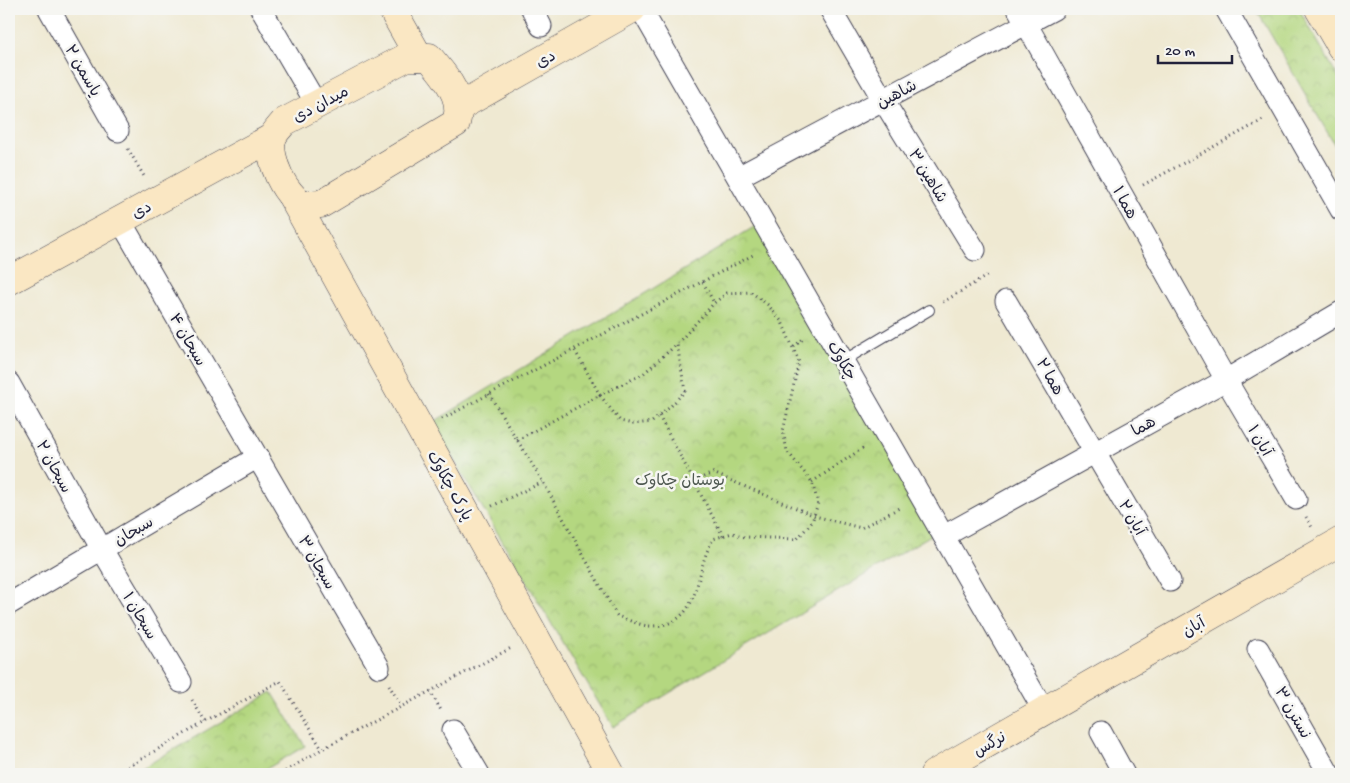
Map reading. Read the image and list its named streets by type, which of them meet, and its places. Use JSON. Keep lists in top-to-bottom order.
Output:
{
  "streets": {
    "street": [
      "دی",
      "یاسمن ۲",
      "شاهین",
      "میدان دی",
      "شاهین ۳",
      "هما ۱",
      "سبحان ۴",
      "چکاوک",
      "هما ۲",
      "هما",
      "آبان ۱",
      "سبحان ۲",
      "پارک چکاوک",
      "آبان ۲",
      "سبحان",
      "سبحان ۳",
      "سبحان ۱",
      "آبان",
      "نسترن ۳",
      "نرگس"
    ]
  },
  "crossings": [
    ["دی", "میدان دی"],
    ["دی", "سبحان ۴"],
    ["شاهین", "شاهین ۳"],
    ["شاهین", "هما ۱"],
    ["شاهین", "چکاوک"],
    ["هما ۱", "هما"],
    ["هما ۱", "آبان ۱"],
    ["سبحان ۴", "سبحان"],
    ["سبحان ۴", "سبحان ۳"],
    ["چکاوک", "هما"],
    ["چکاوک", "آبان"],
    ["چکاوک", "نرگس"],
    ["هما ۲", "هما"],
    ["هما ۲", "آبان ۲"],
    ["هما", "آبان ۱"],
    ["هما", "آبان ۲"],
    ["سبحان ۲", "سبحان"],
    ["سبحان ۲", "سبحان ۱"],
    ["سبحان", "سبحان ۳"],
    ["سبحان", "سبحان ۱"],
    ["آبان", "نرگس"]
  ],
  "parks": ["بوستان چکاوک"],
  "scale_bar": "20 m"
}
